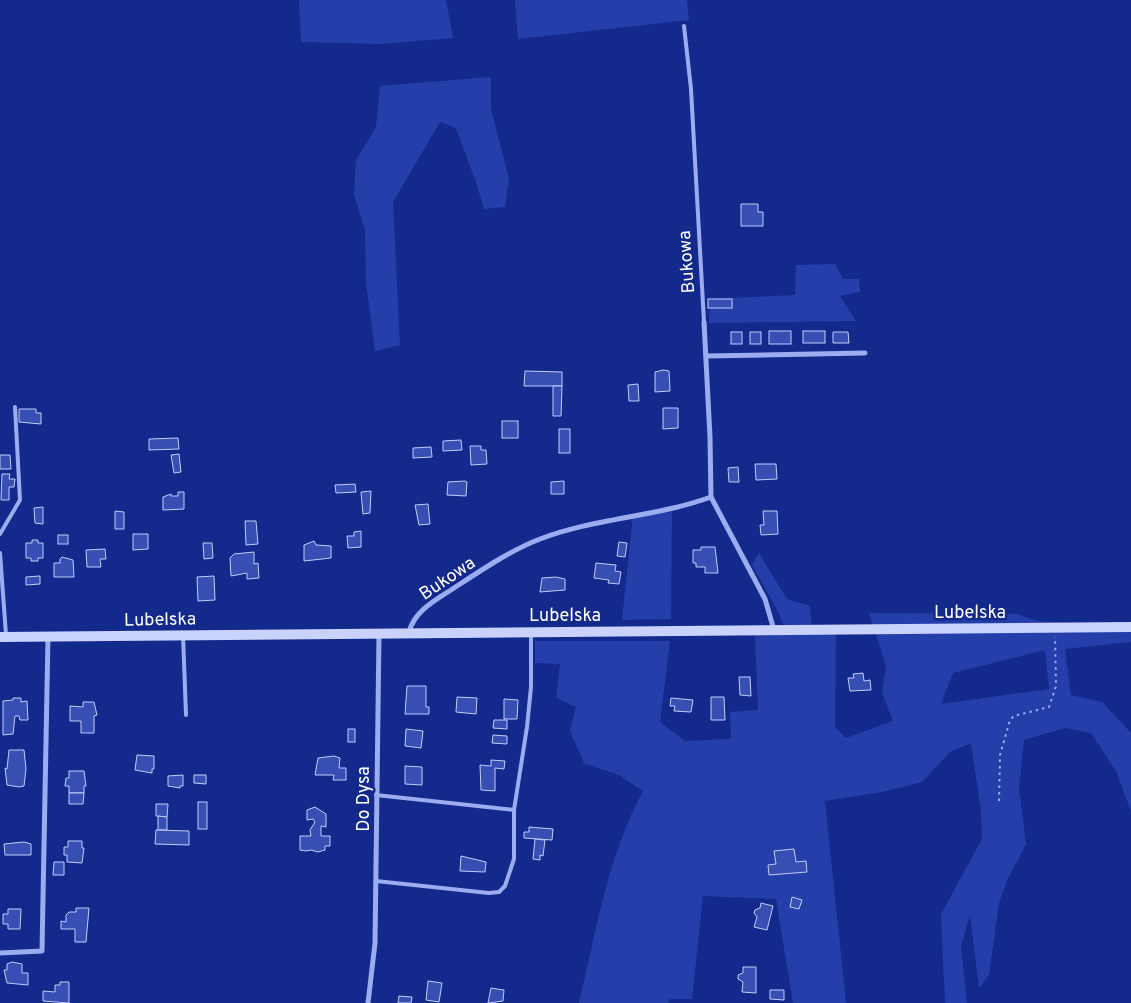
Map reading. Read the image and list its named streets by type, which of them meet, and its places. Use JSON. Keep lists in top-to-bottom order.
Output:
{
  "streets": {
    "street": ["Bukowa", "Lubelska", "Do Dysa"]
  },
  "crossings": [
    ["Bukowa", "Lubelska"],
    ["Lubelska", "Do Dysa"]
  ]
}
